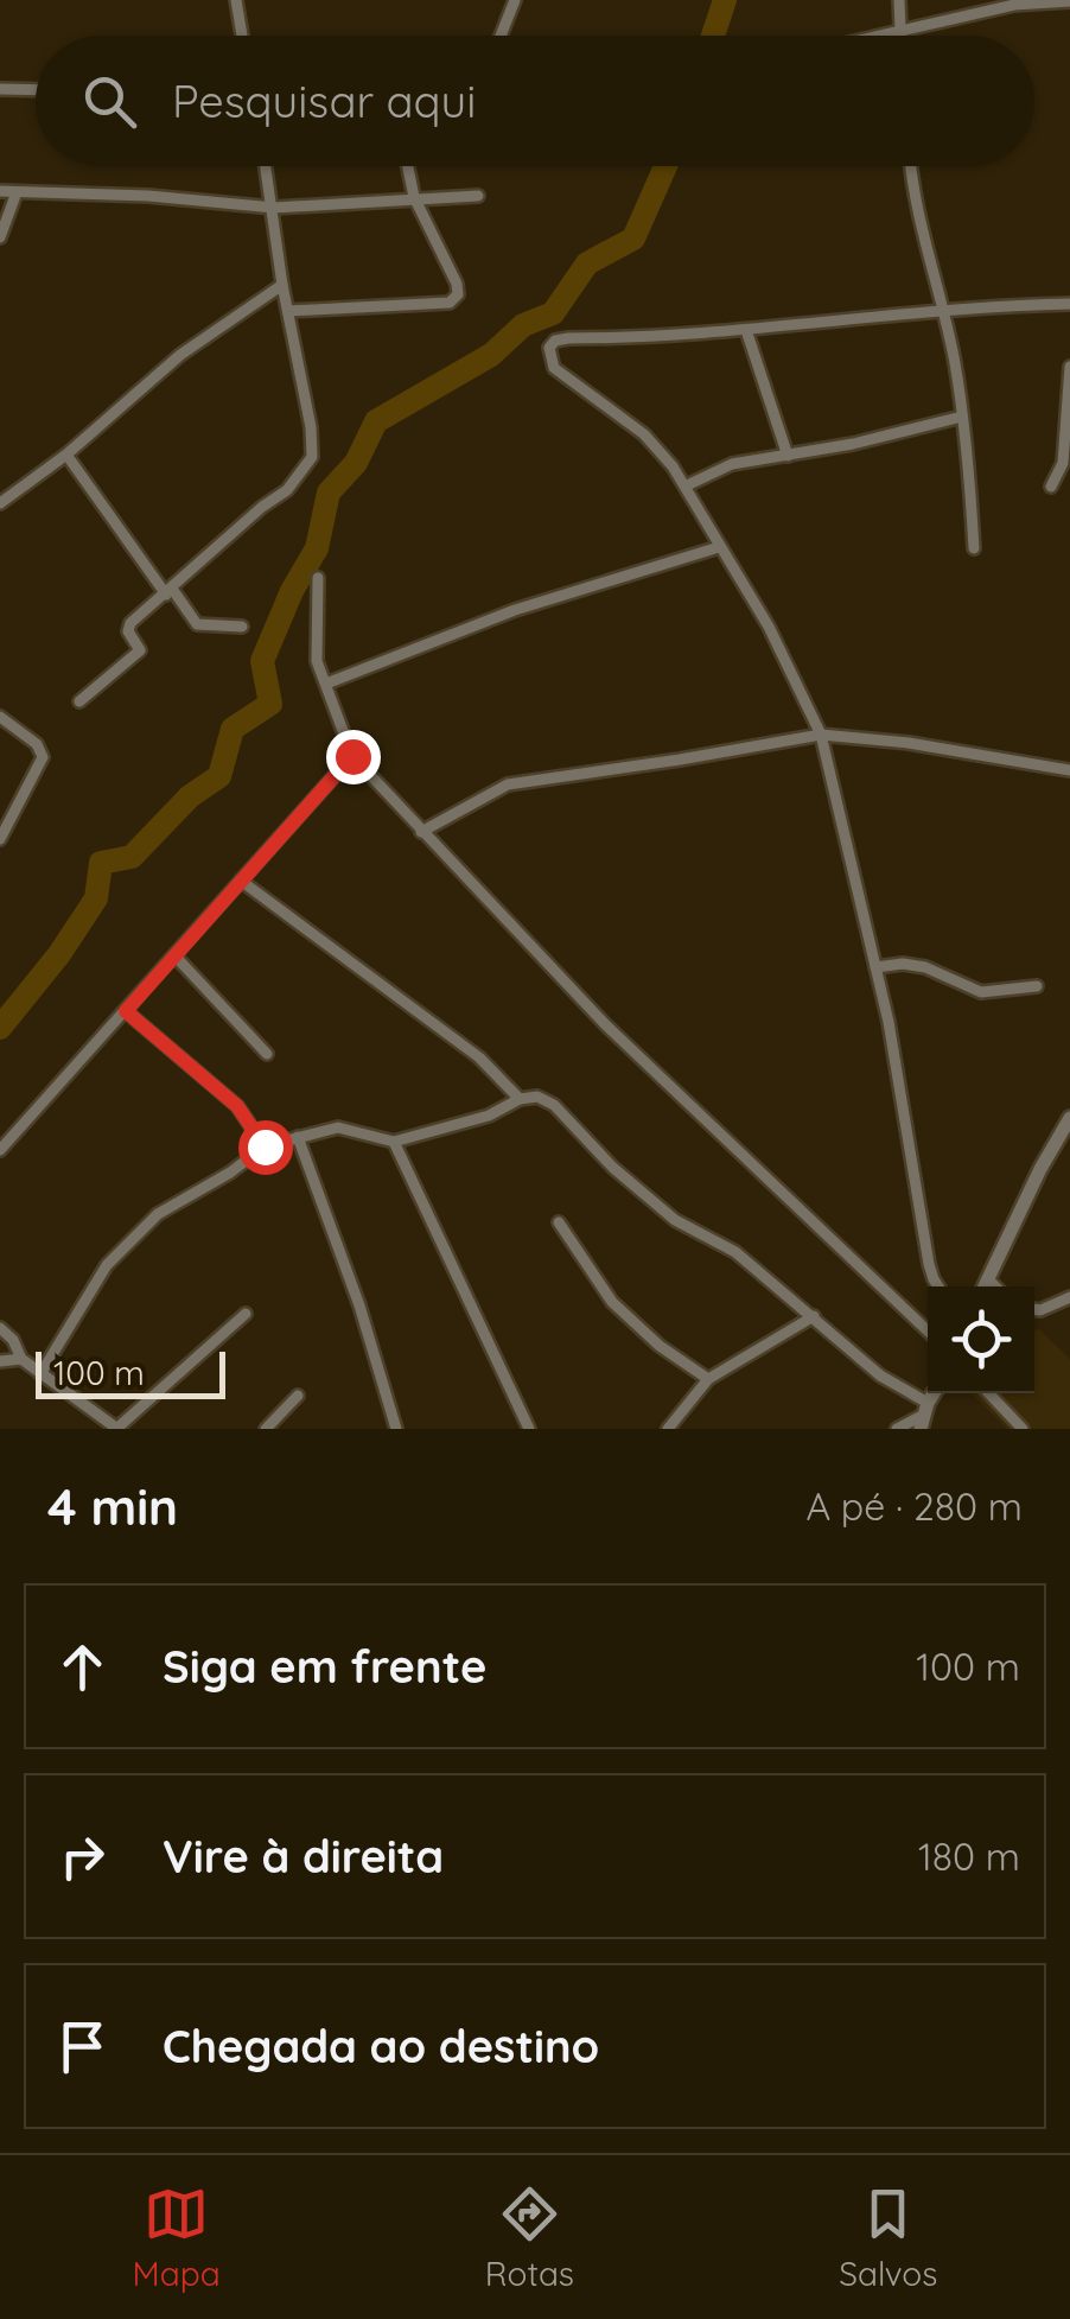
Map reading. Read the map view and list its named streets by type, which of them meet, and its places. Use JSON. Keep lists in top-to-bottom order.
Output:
{
  "scale_bar": "100 m",
  "page": {
    "search": "Pesquisar aqui",
    "scale": "100 m",
    "heading": ["4 min", "A pé · 280 m"],
    "list": [
      ["Siga em frente", "100 m"],
      ["Vire à direita", "180 m"],
      "Chegada ao destino"
    ],
    "nav": ["Mapa", "Rotas", "Salvos"]
  }
}
